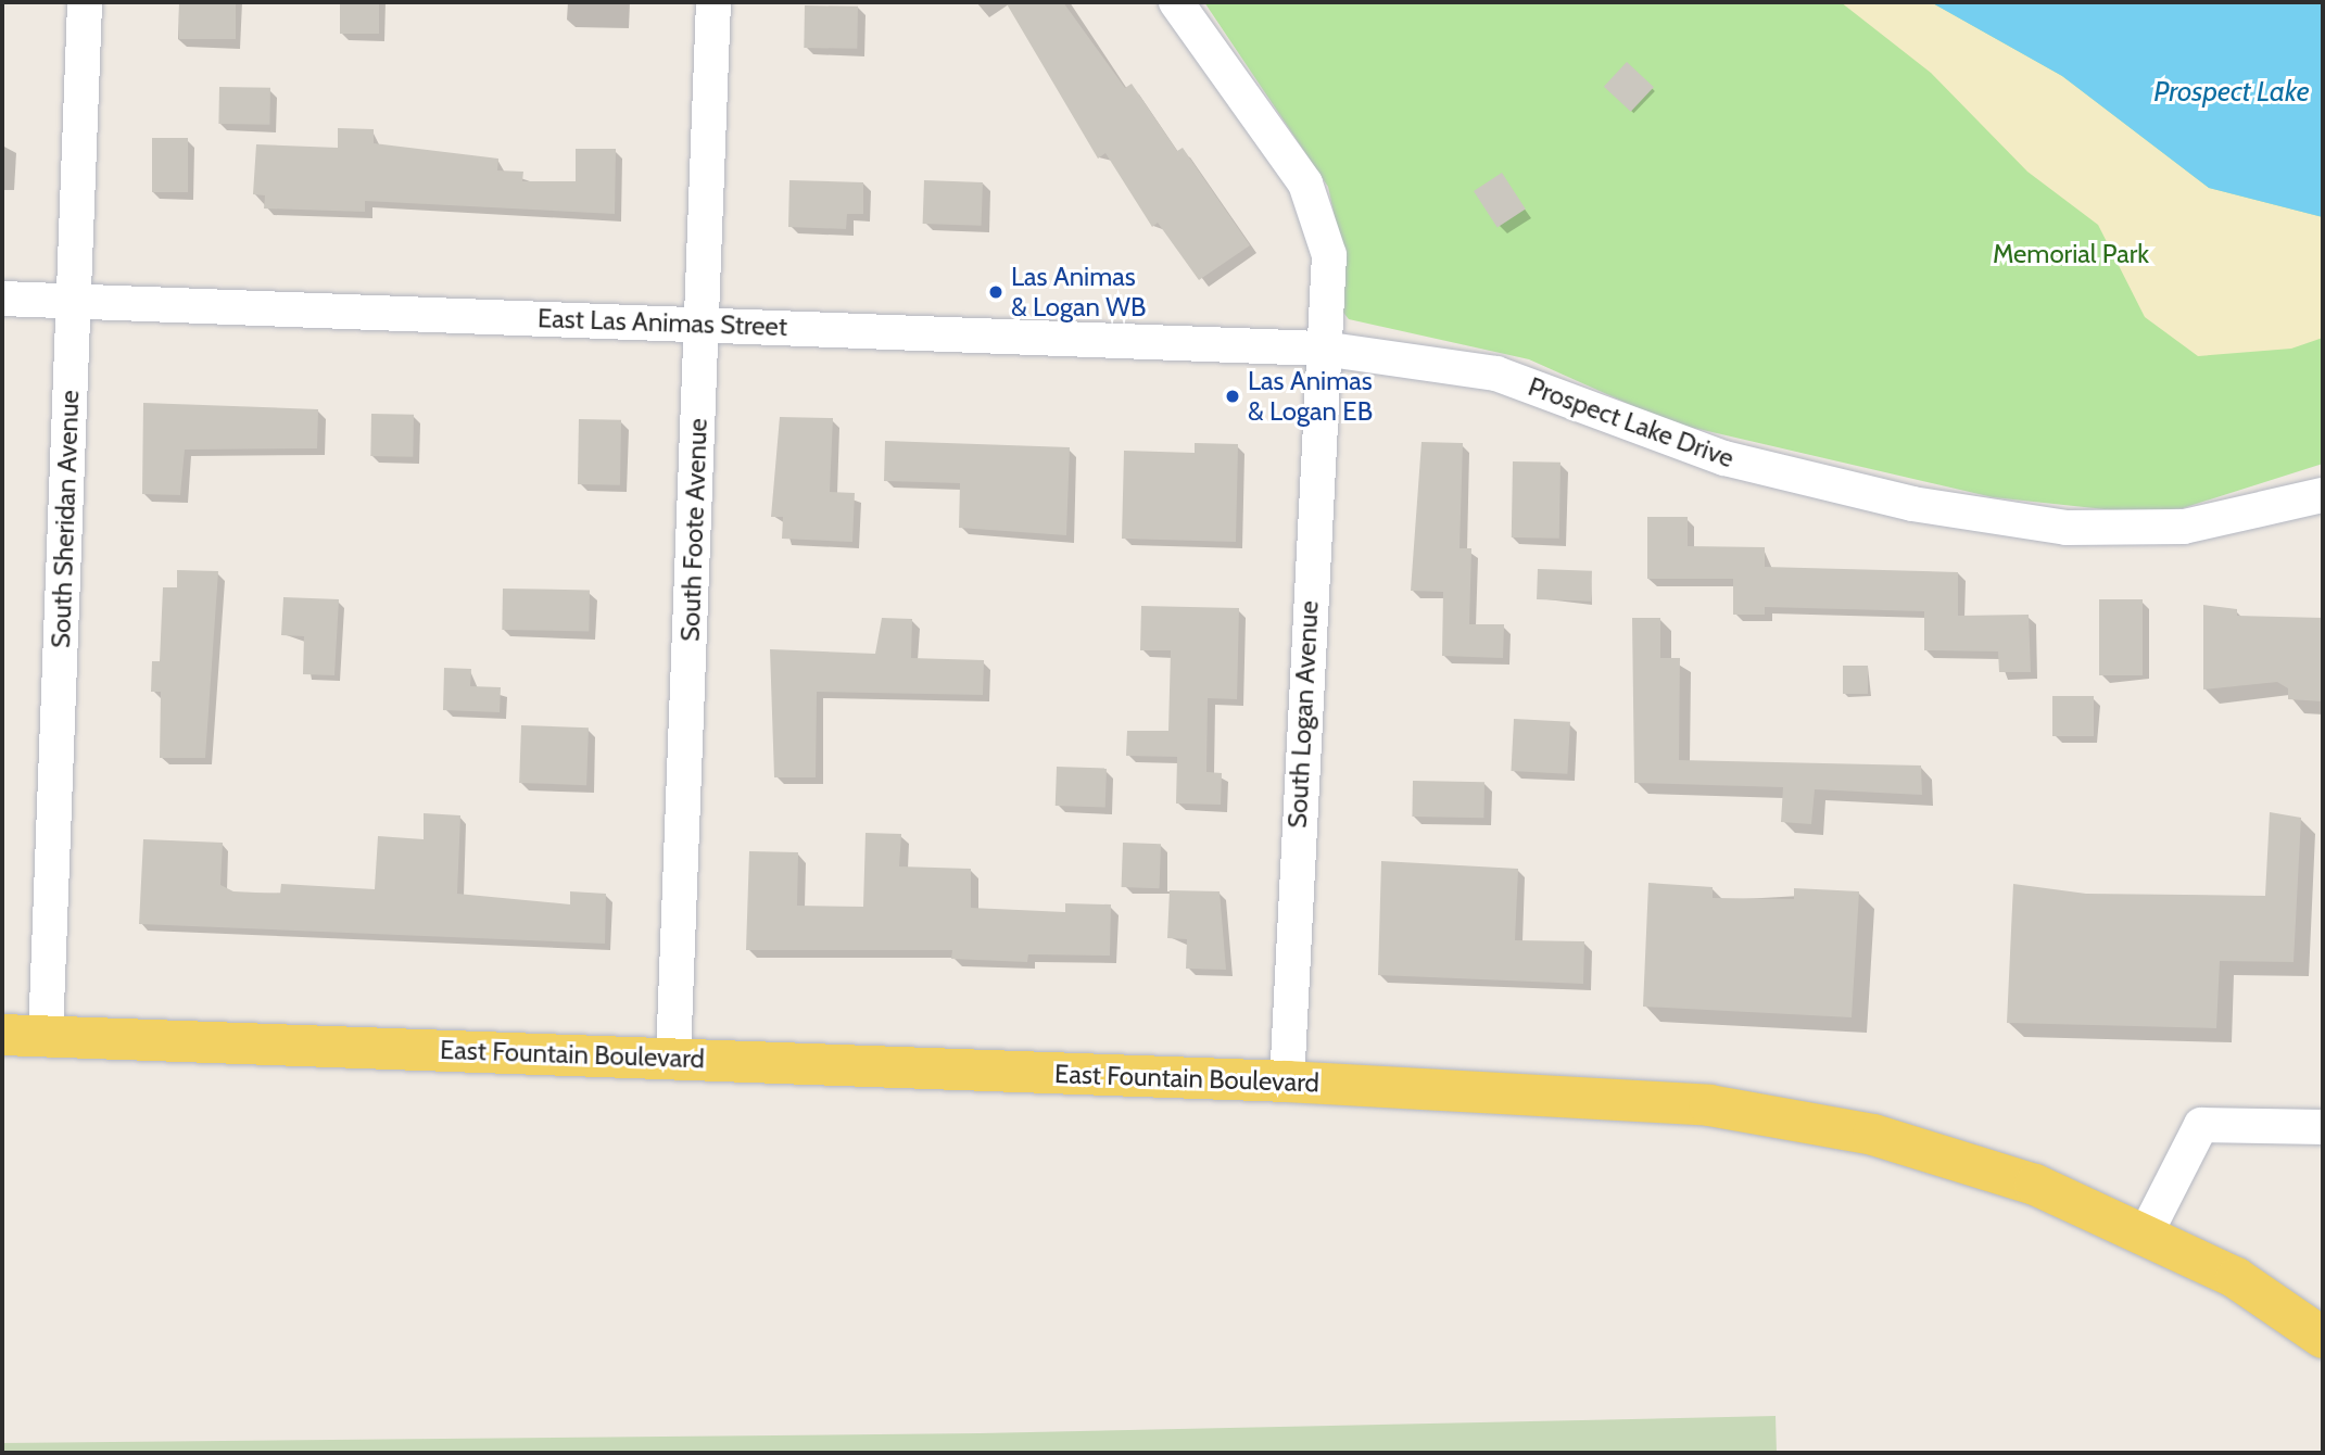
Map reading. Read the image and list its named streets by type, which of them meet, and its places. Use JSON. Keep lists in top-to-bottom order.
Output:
{
  "streets": {
    "main road": ["East Fountain Boulevard"],
    "street": [
      "East Las Animas Street",
      "Prospect Lake Drive",
      "South Sheridan Avenue",
      "South Foote Avenue",
      "South Logan Avenue"
    ]
  },
  "crossings": [
    ["East Las Animas Street", "Prospect Lake Drive"],
    ["East Las Animas Street", "South Sheridan Avenue"],
    ["East Las Animas Street", "South Foote Avenue"],
    ["East Las Animas Street", "South Logan Avenue"],
    ["Prospect Lake Drive", "South Logan Avenue"],
    ["South Sheridan Avenue", "East Fountain Boulevard"],
    ["South Foote Avenue", "East Fountain Boulevard"],
    ["South Logan Avenue", "East Fountain Boulevard"]
  ],
  "water": ["Prospect Lake"],
  "parks": ["Memorial Park"],
  "places": ["Las Animas & Logan WB", "Las Animas & Logan EB"]
}
